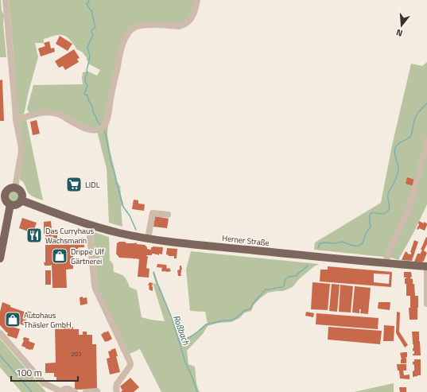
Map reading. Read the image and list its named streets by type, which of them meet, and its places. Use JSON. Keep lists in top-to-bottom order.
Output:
{
  "streets": {
    "main road": ["Herner Straße"]
  },
  "water": ["Roßbach"],
  "places": {
    "supermarket": ["LIDL"],
    "restaurant": ["Das Curryhaus Wachsmann"],
    "shop": ["Drippe Ulf Gärtnerei", "Autohaus Thäsler GmbH"]
  },
  "house_numbers": ["207"],
  "scale_bar": "100 m",
  "north": "bottom"
}
